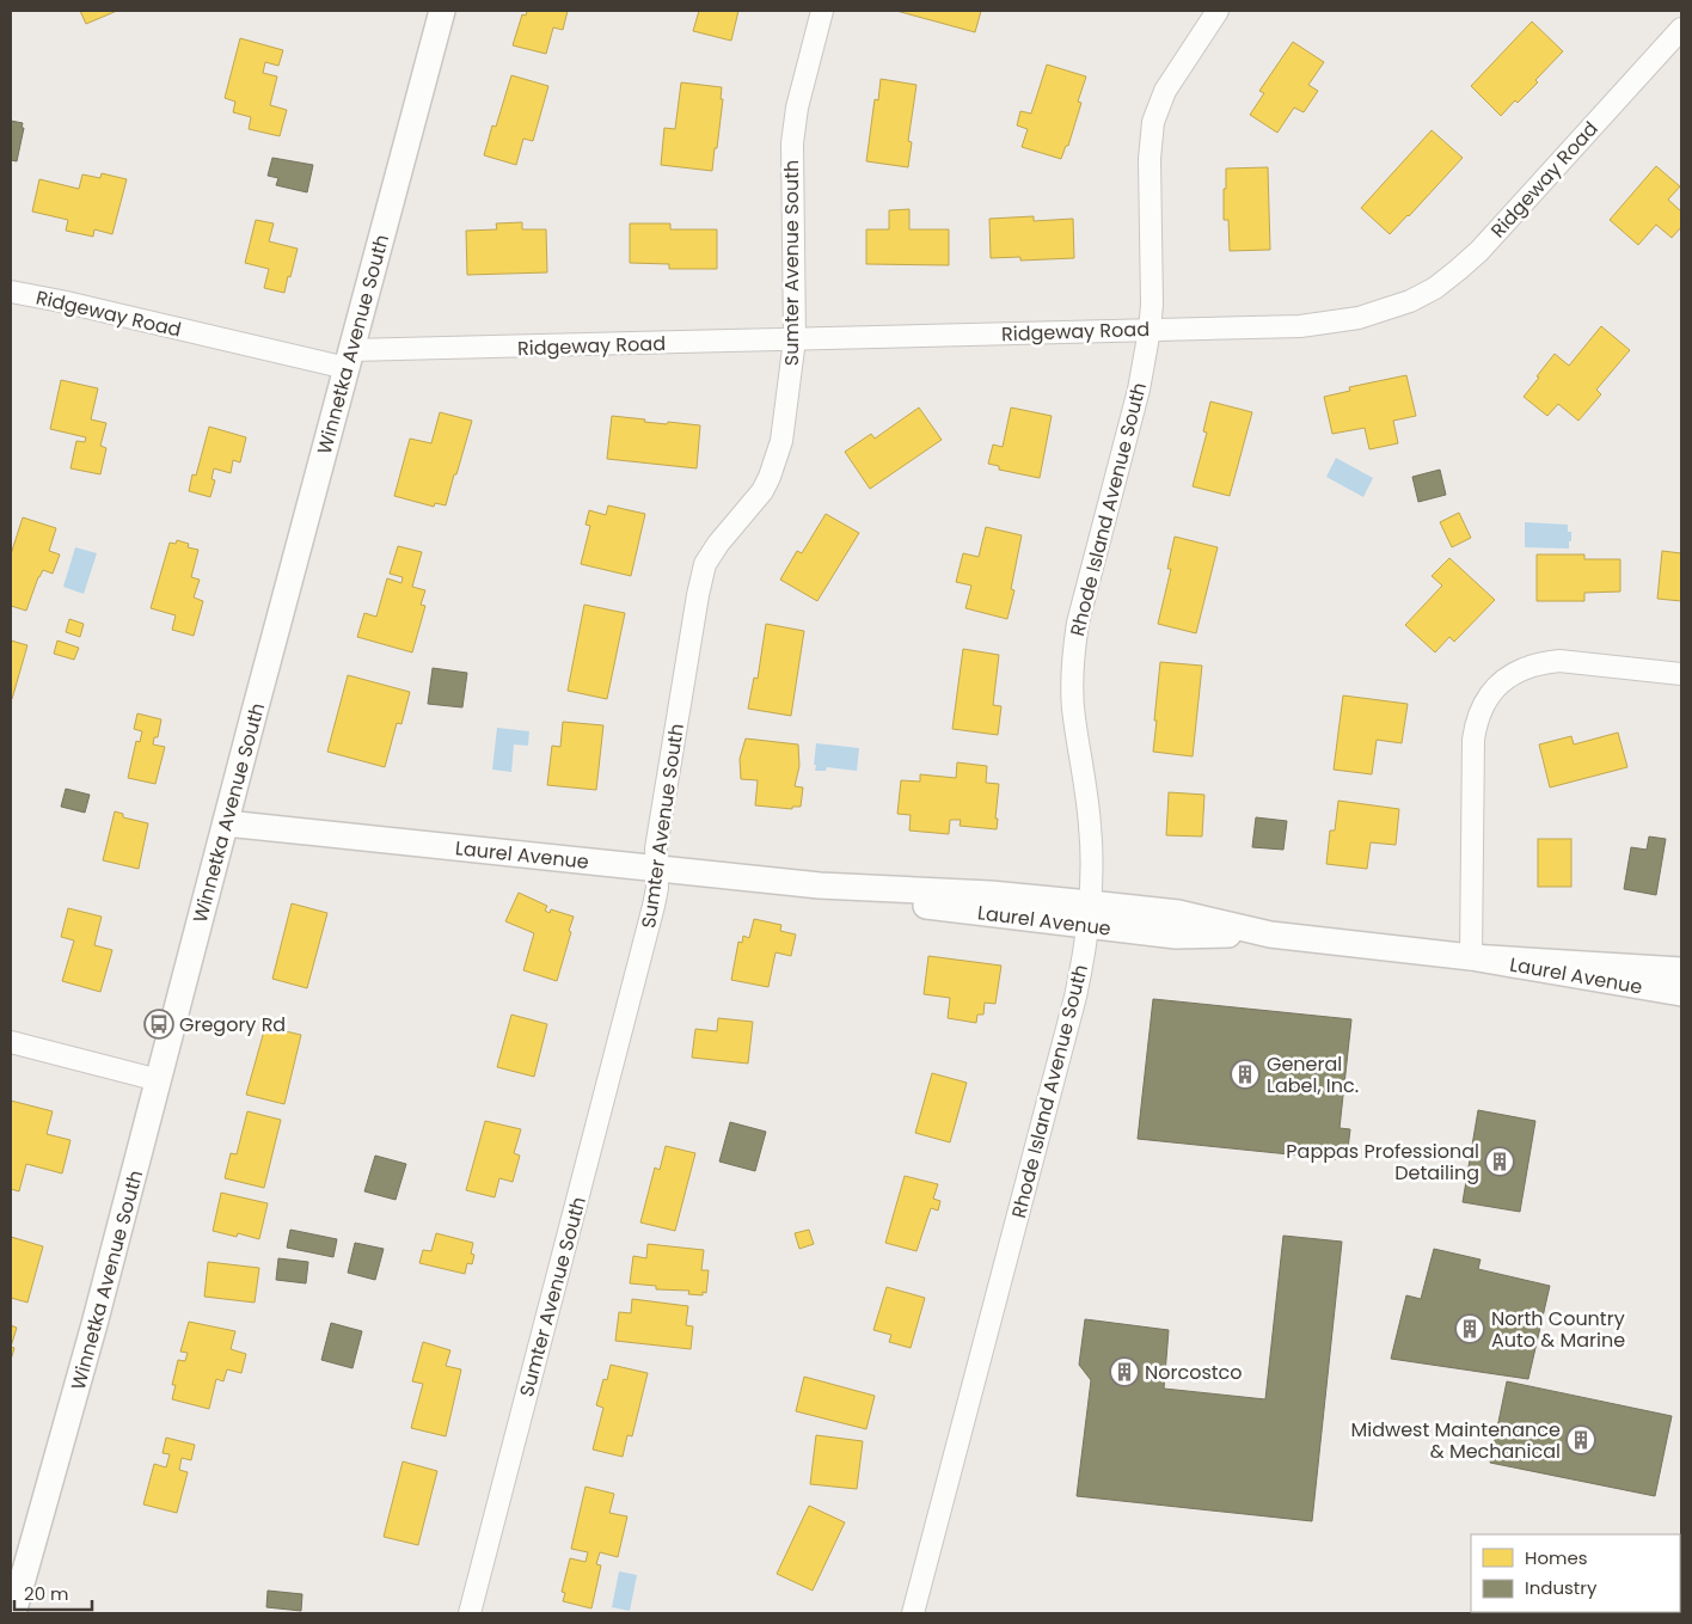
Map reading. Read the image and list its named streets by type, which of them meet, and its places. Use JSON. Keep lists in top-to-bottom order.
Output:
{
  "streets": {
    "street": [
      "Ridgeway Road",
      "Sumter Avenue South",
      "Winnetka Avenue South",
      "Rhode Island Avenue South",
      "Laurel Avenue"
    ]
  },
  "crossings": [
    ["Ridgeway Road", "Sumter Avenue South"],
    ["Ridgeway Road", "Winnetka Avenue South"],
    ["Ridgeway Road", "Rhode Island Avenue South"],
    ["Sumter Avenue South", "Laurel Avenue"],
    ["Winnetka Avenue South", "Laurel Avenue"],
    ["Rhode Island Avenue South", "Laurel Avenue"]
  ],
  "places": {
    "bus stop": ["Gregory Rd"],
    "building": [
      "General Label, Inc.",
      "Pappas Professional Detailing",
      "North Country Auto & Marine",
      "Norcostco",
      "Midwest Maintenance & Mechanical"
    ]
  },
  "legend": ["Homes", "Industry"],
  "scale_bar": "20 m"
}
